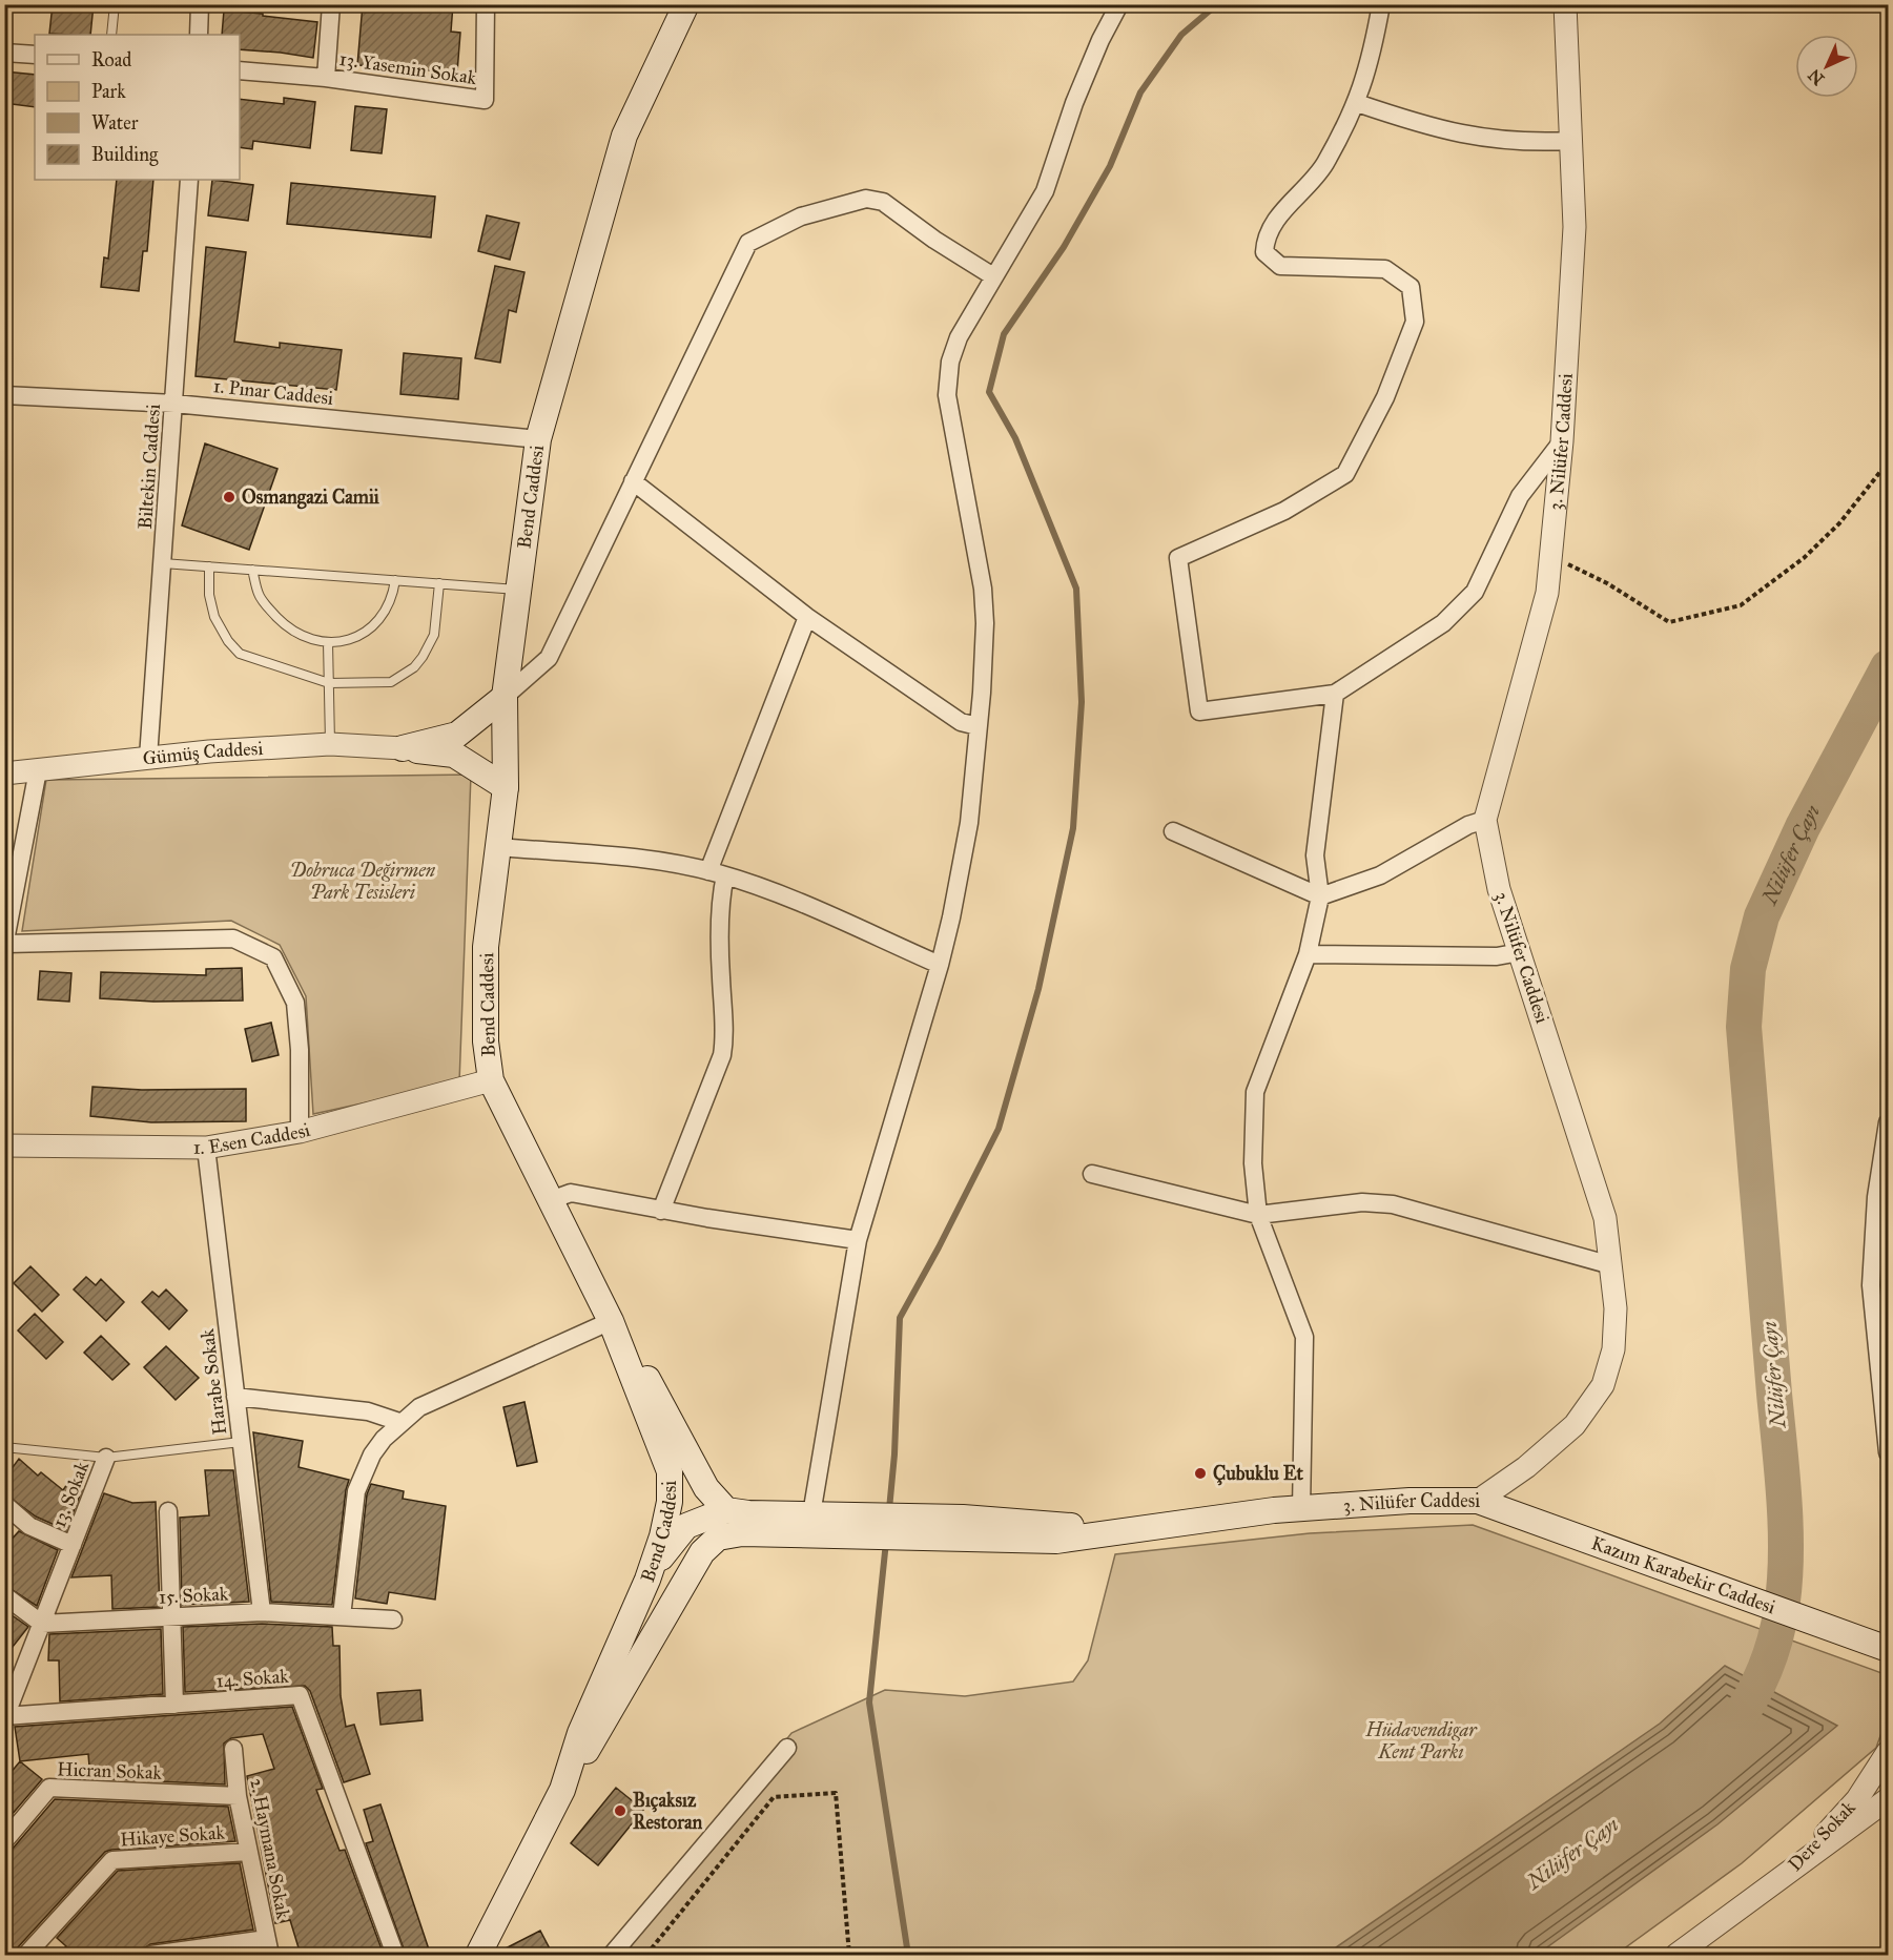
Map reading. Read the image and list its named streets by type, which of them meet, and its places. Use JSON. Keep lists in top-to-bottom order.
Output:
{
  "streets": {
    "main road": ["3. Nilüfer Caddesi", "Bend Caddesi", "Kazım Karabekir Caddesi"],
    "street": [
      "13. Yasemin Sokak",
      "1. Pınar Caddesi",
      "Biltekin Caddesi",
      "Gümüş Caddesi",
      "1. Esen Caddesi",
      "Harabe Sokak",
      "13. Sokak",
      "15. Sokak",
      "14. Sokak",
      "Hicran Sokak",
      "Hikaye Sokak",
      "Dere Sokak",
      "2. Haymana Sokak"
    ]
  },
  "crossings": [
    ["1. Pınar Caddesi", "Biltekin Caddesi"],
    ["1. Pınar Caddesi", "Bend Caddesi"],
    ["3. Nilüfer Caddesi", "Kazım Karabekir Caddesi"],
    ["Biltekin Caddesi", "Gümüş Caddesi"],
    ["Bend Caddesi", "1. Esen Caddesi"],
    ["1. Esen Caddesi", "Harabe Sokak"],
    ["Harabe Sokak", "15. Sokak"],
    ["13. Sokak", "15. Sokak"],
    ["13. Sokak", "14. Sokak"],
    ["Hicran Sokak", "2. Haymana Sokak"],
    ["Hikaye Sokak", "2. Haymana Sokak"]
  ],
  "water": ["Nilüfer Çayı"],
  "parks": ["Dobruca Değirmen Park Tesisleri", "Hüdavendigar Kent Parkı"],
  "places": ["Osmangazi Camii", "Çubuklu Et", "Bıçaksız Restoran"],
  "legend": [
    "Road",
    "Park",
    "Water",
    "Building"
  ],
  "north": "bottom left"
}
